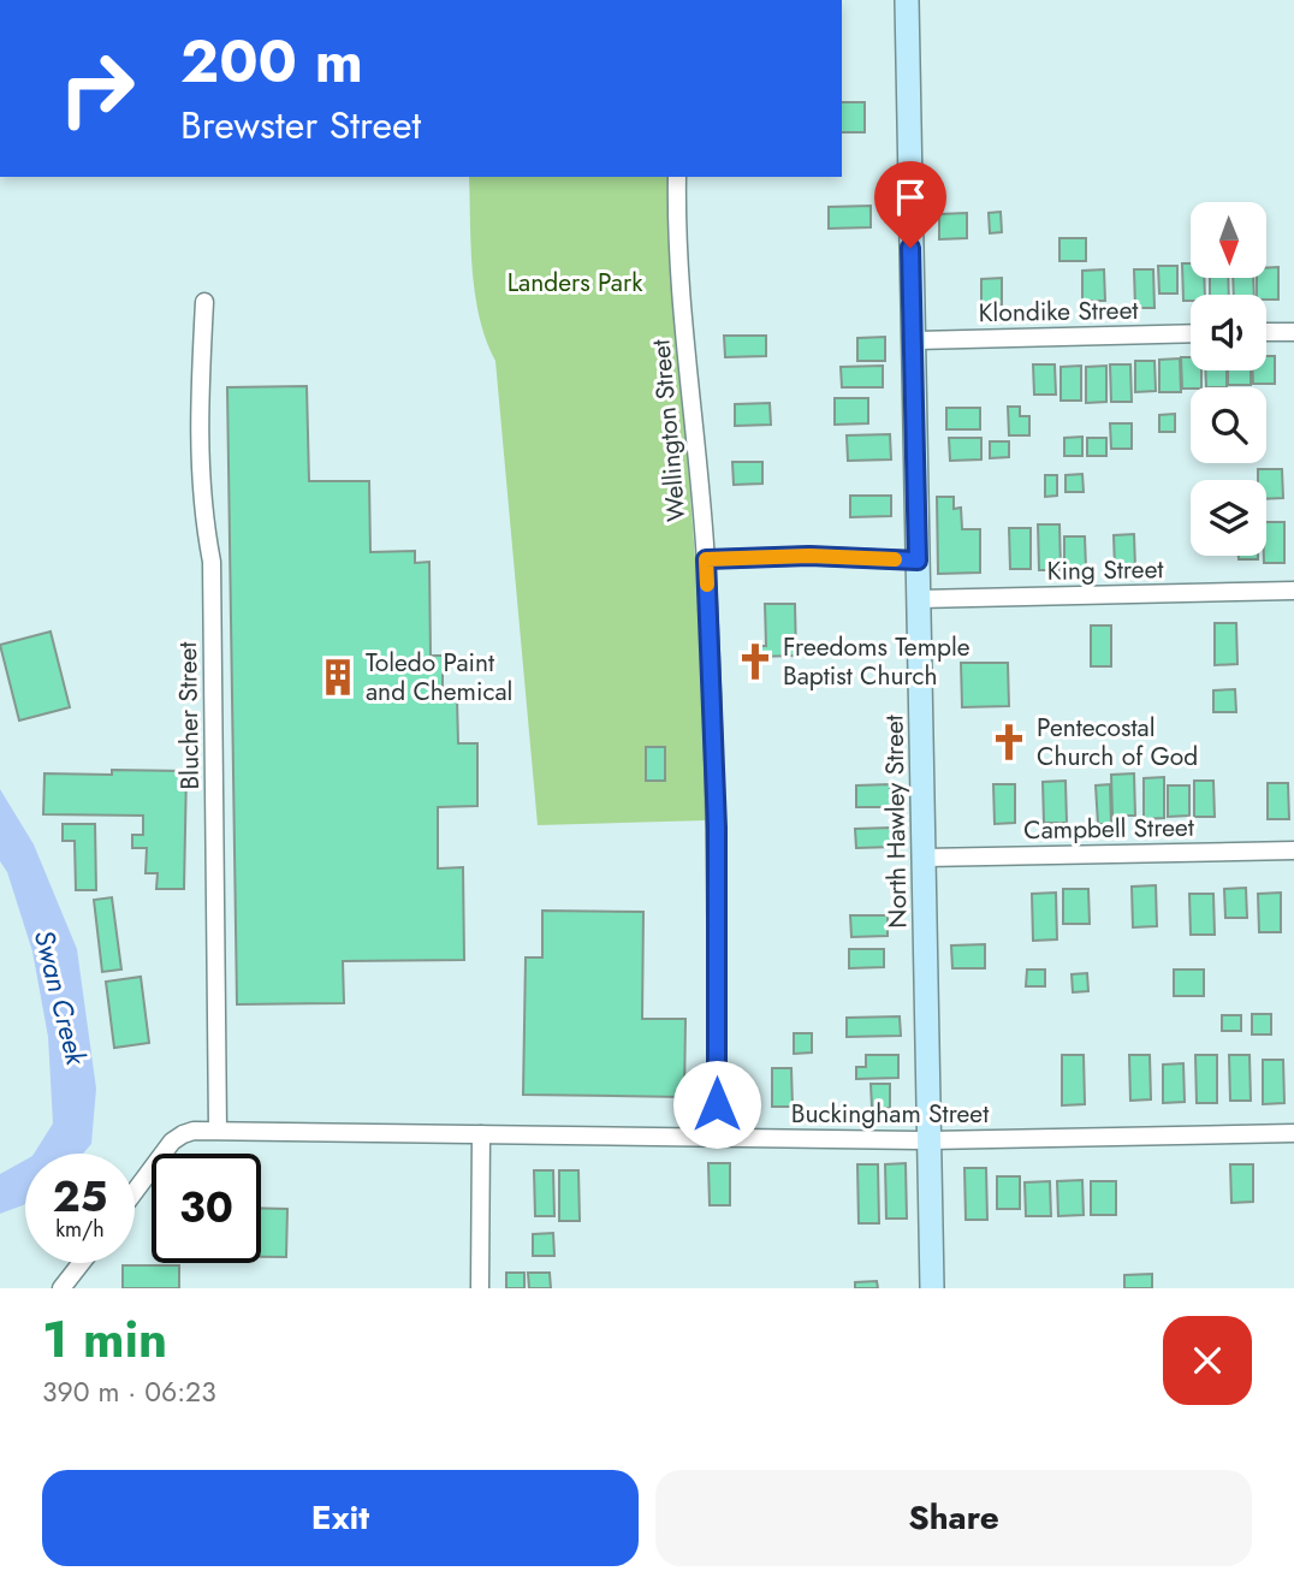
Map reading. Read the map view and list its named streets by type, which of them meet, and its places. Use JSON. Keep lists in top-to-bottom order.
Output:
{
  "streets": {
    "street": [
      "Klondike Street",
      "Wellington Street",
      "King Street",
      "Blucher Street",
      "North Hawley Street",
      "Campbell Street",
      "Buckingham Street"
    ]
  },
  "crossings": [
    ["Klondike Street", "North Hawley Street"],
    ["Wellington Street", "Buckingham Street"],
    ["King Street", "North Hawley Street"],
    ["Blucher Street", "Buckingham Street"],
    ["North Hawley Street", "Campbell Street"],
    ["North Hawley Street", "Buckingham Street"]
  ],
  "water": ["Swan Creek"],
  "parks": ["Landers Park"],
  "places": {
    "church": ["Freedoms Temple Baptist Church", "Pentecostal Church of God"],
    "building": ["Toledo Paint and Chemical"]
  },
  "north": "bottom",
  "page": {
    "turn": ["200 m", "Brewster Street"],
    "speed": "25 km/h",
    "limit": "30",
    "heading": ["1 min", "390 m · 06:23"],
    "buttons": ["Exit", "Share"]
  }
}
